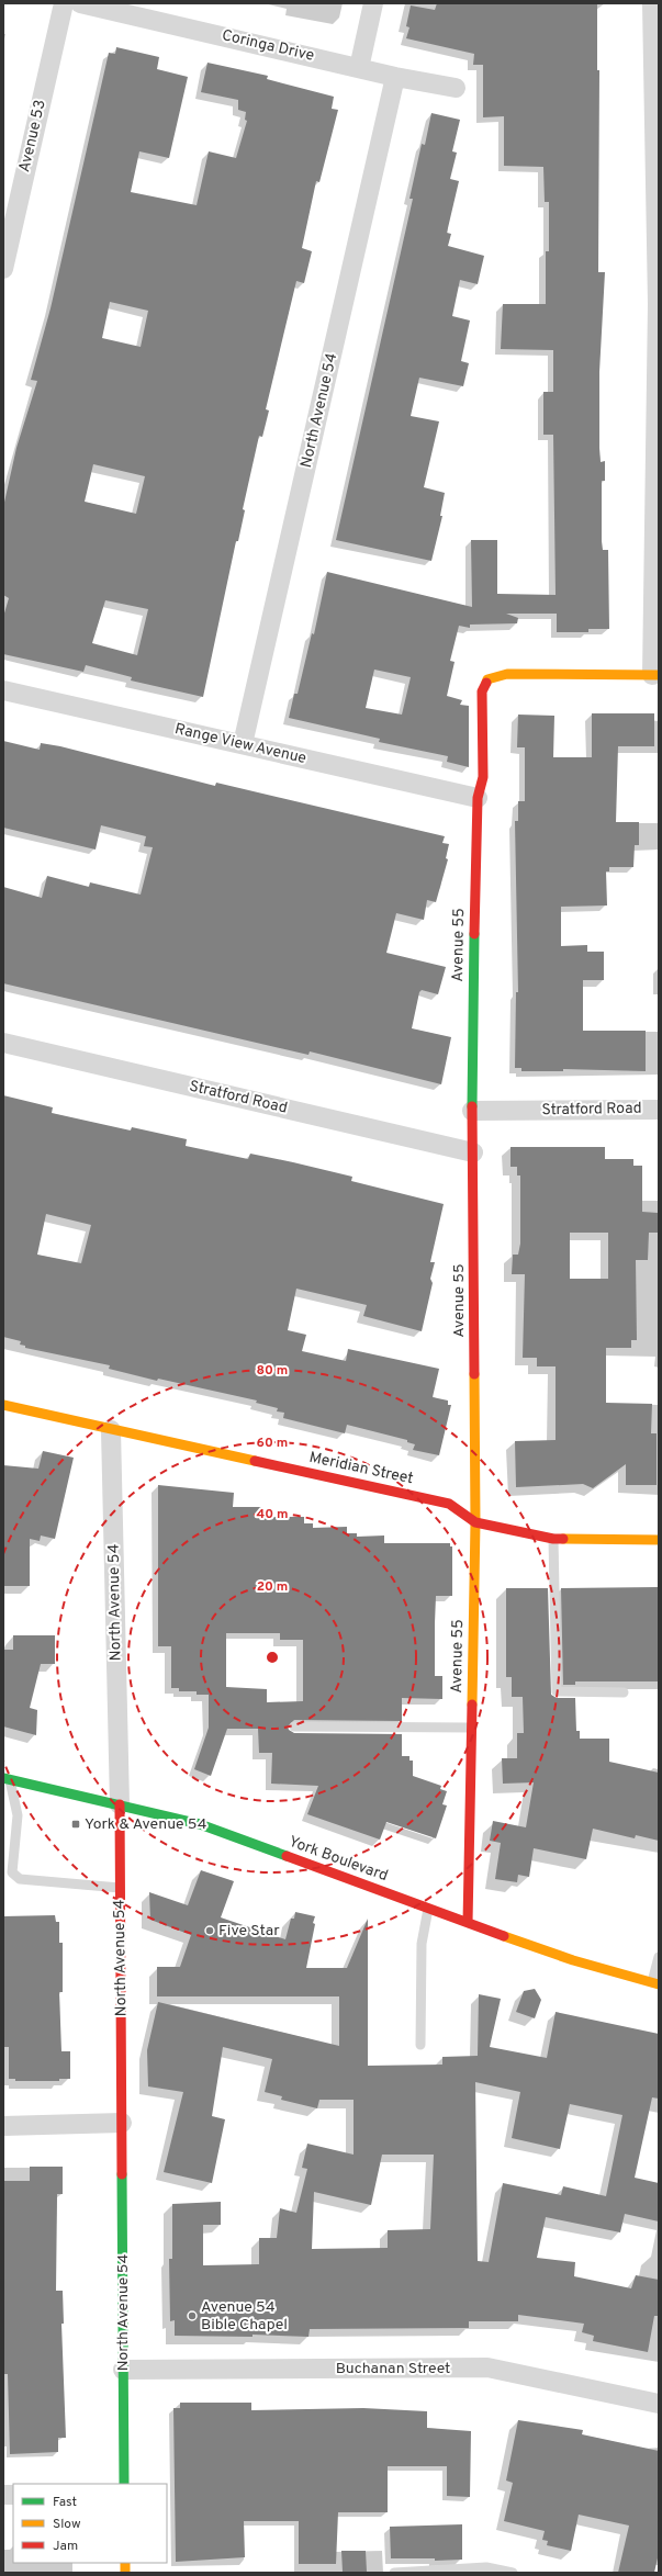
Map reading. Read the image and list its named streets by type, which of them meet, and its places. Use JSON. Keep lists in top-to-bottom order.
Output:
{
  "streets": {
    "street": [
      "Coringa Drive",
      "Avenue 53",
      "North Avenue 54",
      "Range View Avenue",
      "Avenue 55",
      "Stratford Road",
      "Meridian Street",
      "York Boulevard",
      "Buchanan Street"
    ]
  },
  "crossings": [
    ["Coringa Drive", "North Avenue 54"],
    ["North Avenue 54", "Range View Avenue"],
    ["North Avenue 54", "Meridian Street"],
    ["North Avenue 54", "York Boulevard"],
    ["North Avenue 54", "Buchanan Street"],
    ["Range View Avenue", "Avenue 55"],
    ["Avenue 55", "Stratford Road"],
    ["Avenue 55", "Meridian Street"],
    ["Avenue 55", "York Boulevard"]
  ],
  "places": {
    "transit": ["York & Avenue 54"],
    "other": ["Five Star", "Avenue 54 Bible Chapel"]
  },
  "legend": ["Fast", "Slow", "Jam"],
  "rings": [
    "80 m",
    "60 m",
    "40 m",
    "20 m"
  ]
}
